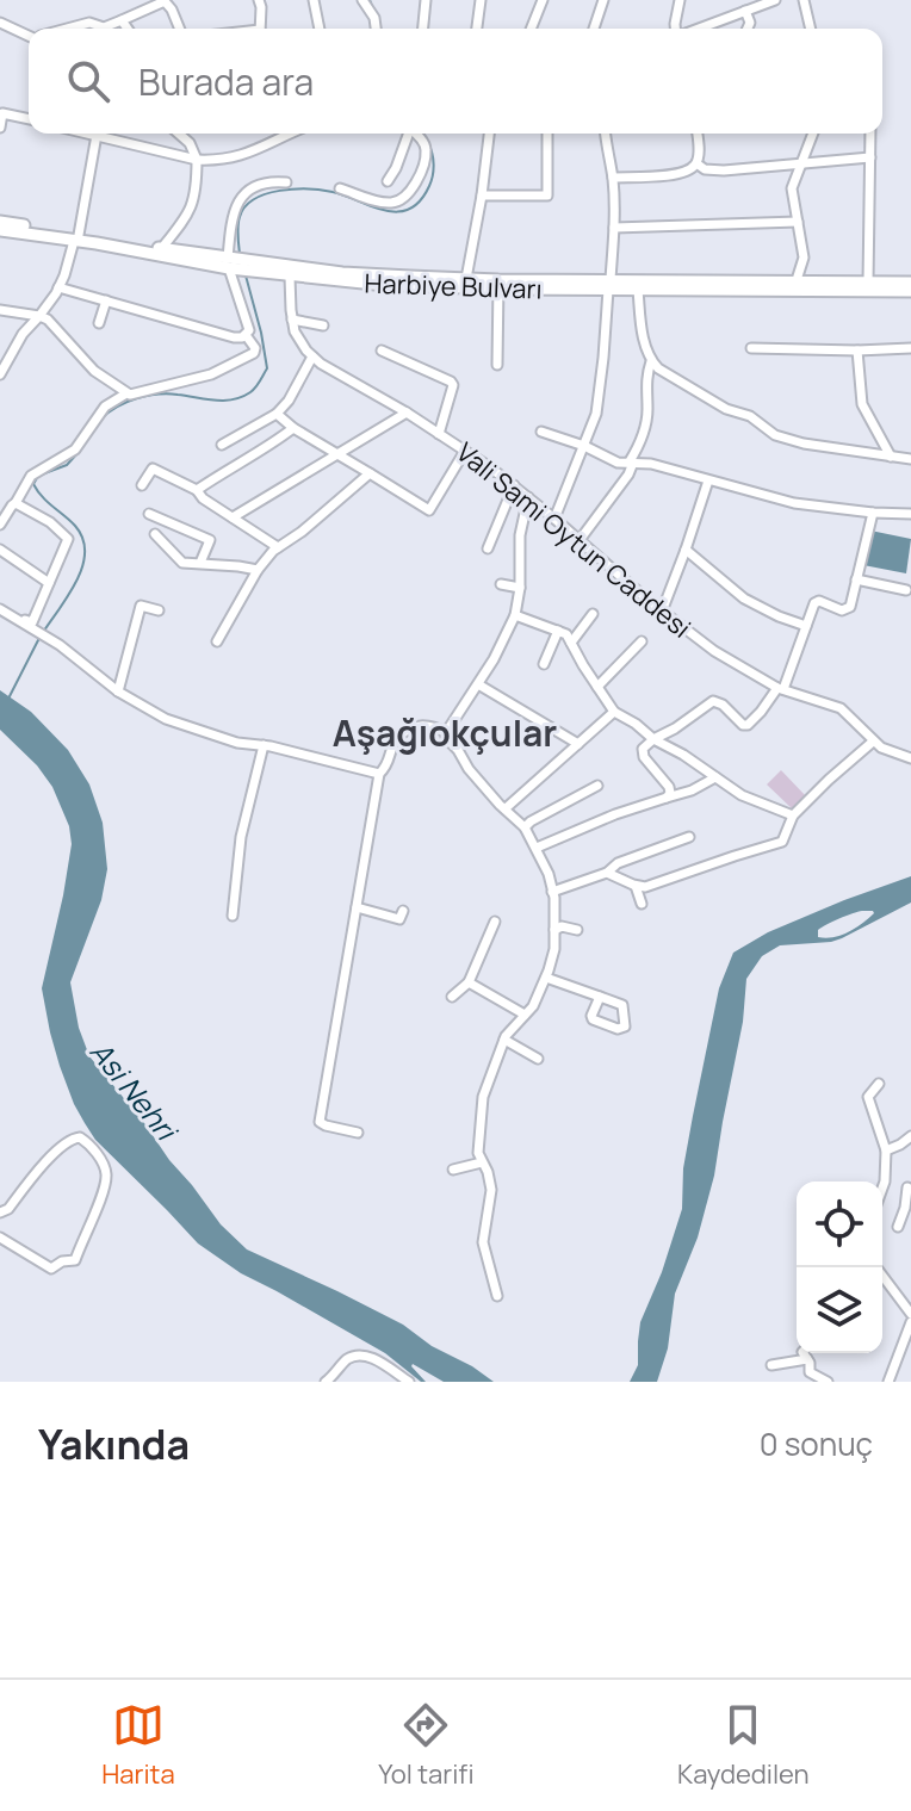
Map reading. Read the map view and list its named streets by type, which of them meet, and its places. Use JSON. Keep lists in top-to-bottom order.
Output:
{
  "streets": {
    "main road": ["Harbiye Bulvarı"],
    "street": ["Vali Sami Oytun Caddesi"]
  },
  "crossings": [
    ["Harbiye Bulvarı", "Vali Sami Oytun Caddesi"]
  ],
  "districts": ["Aşağıokçular"],
  "water": ["Asi Nehri"],
  "page": {
    "search": "Burada ara",
    "heading": ["Yakında", "0 sonuç"],
    "nav": ["Harita", "Yol tarifi", "Kaydedilen"]
  }
}
